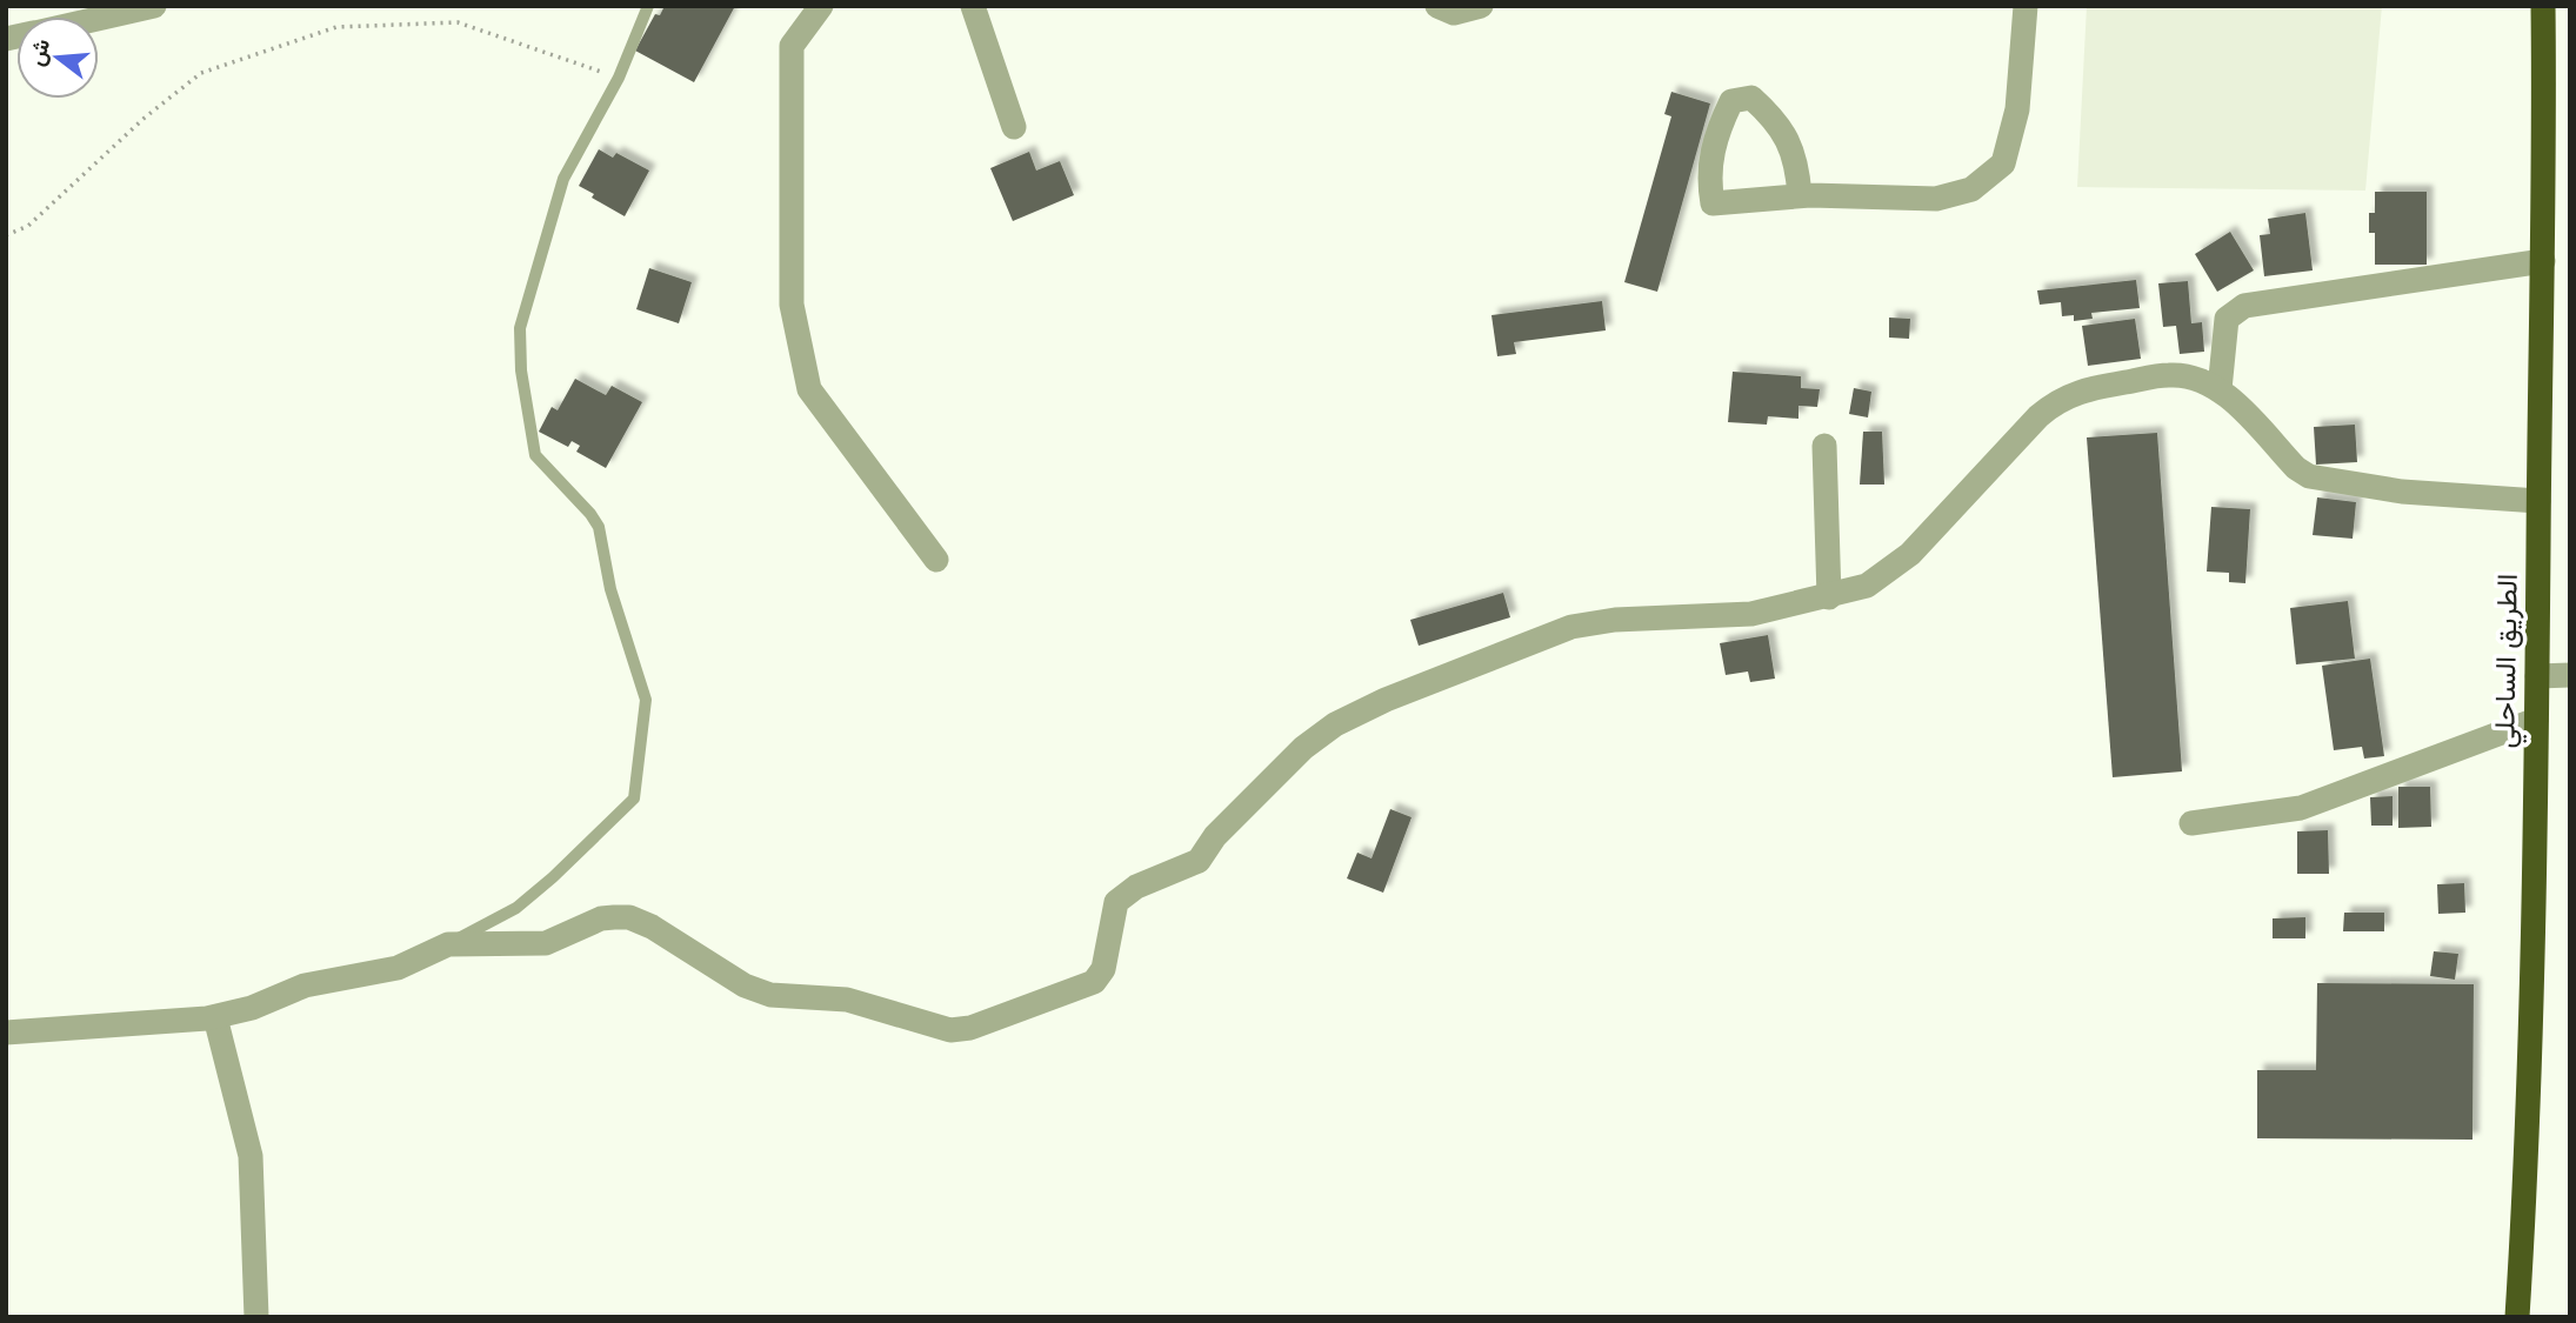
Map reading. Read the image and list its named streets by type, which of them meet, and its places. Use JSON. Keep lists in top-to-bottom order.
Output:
{
  "streets": {
    "highway": ["الطريق الساحلي"]
  },
  "north": "left"
}
